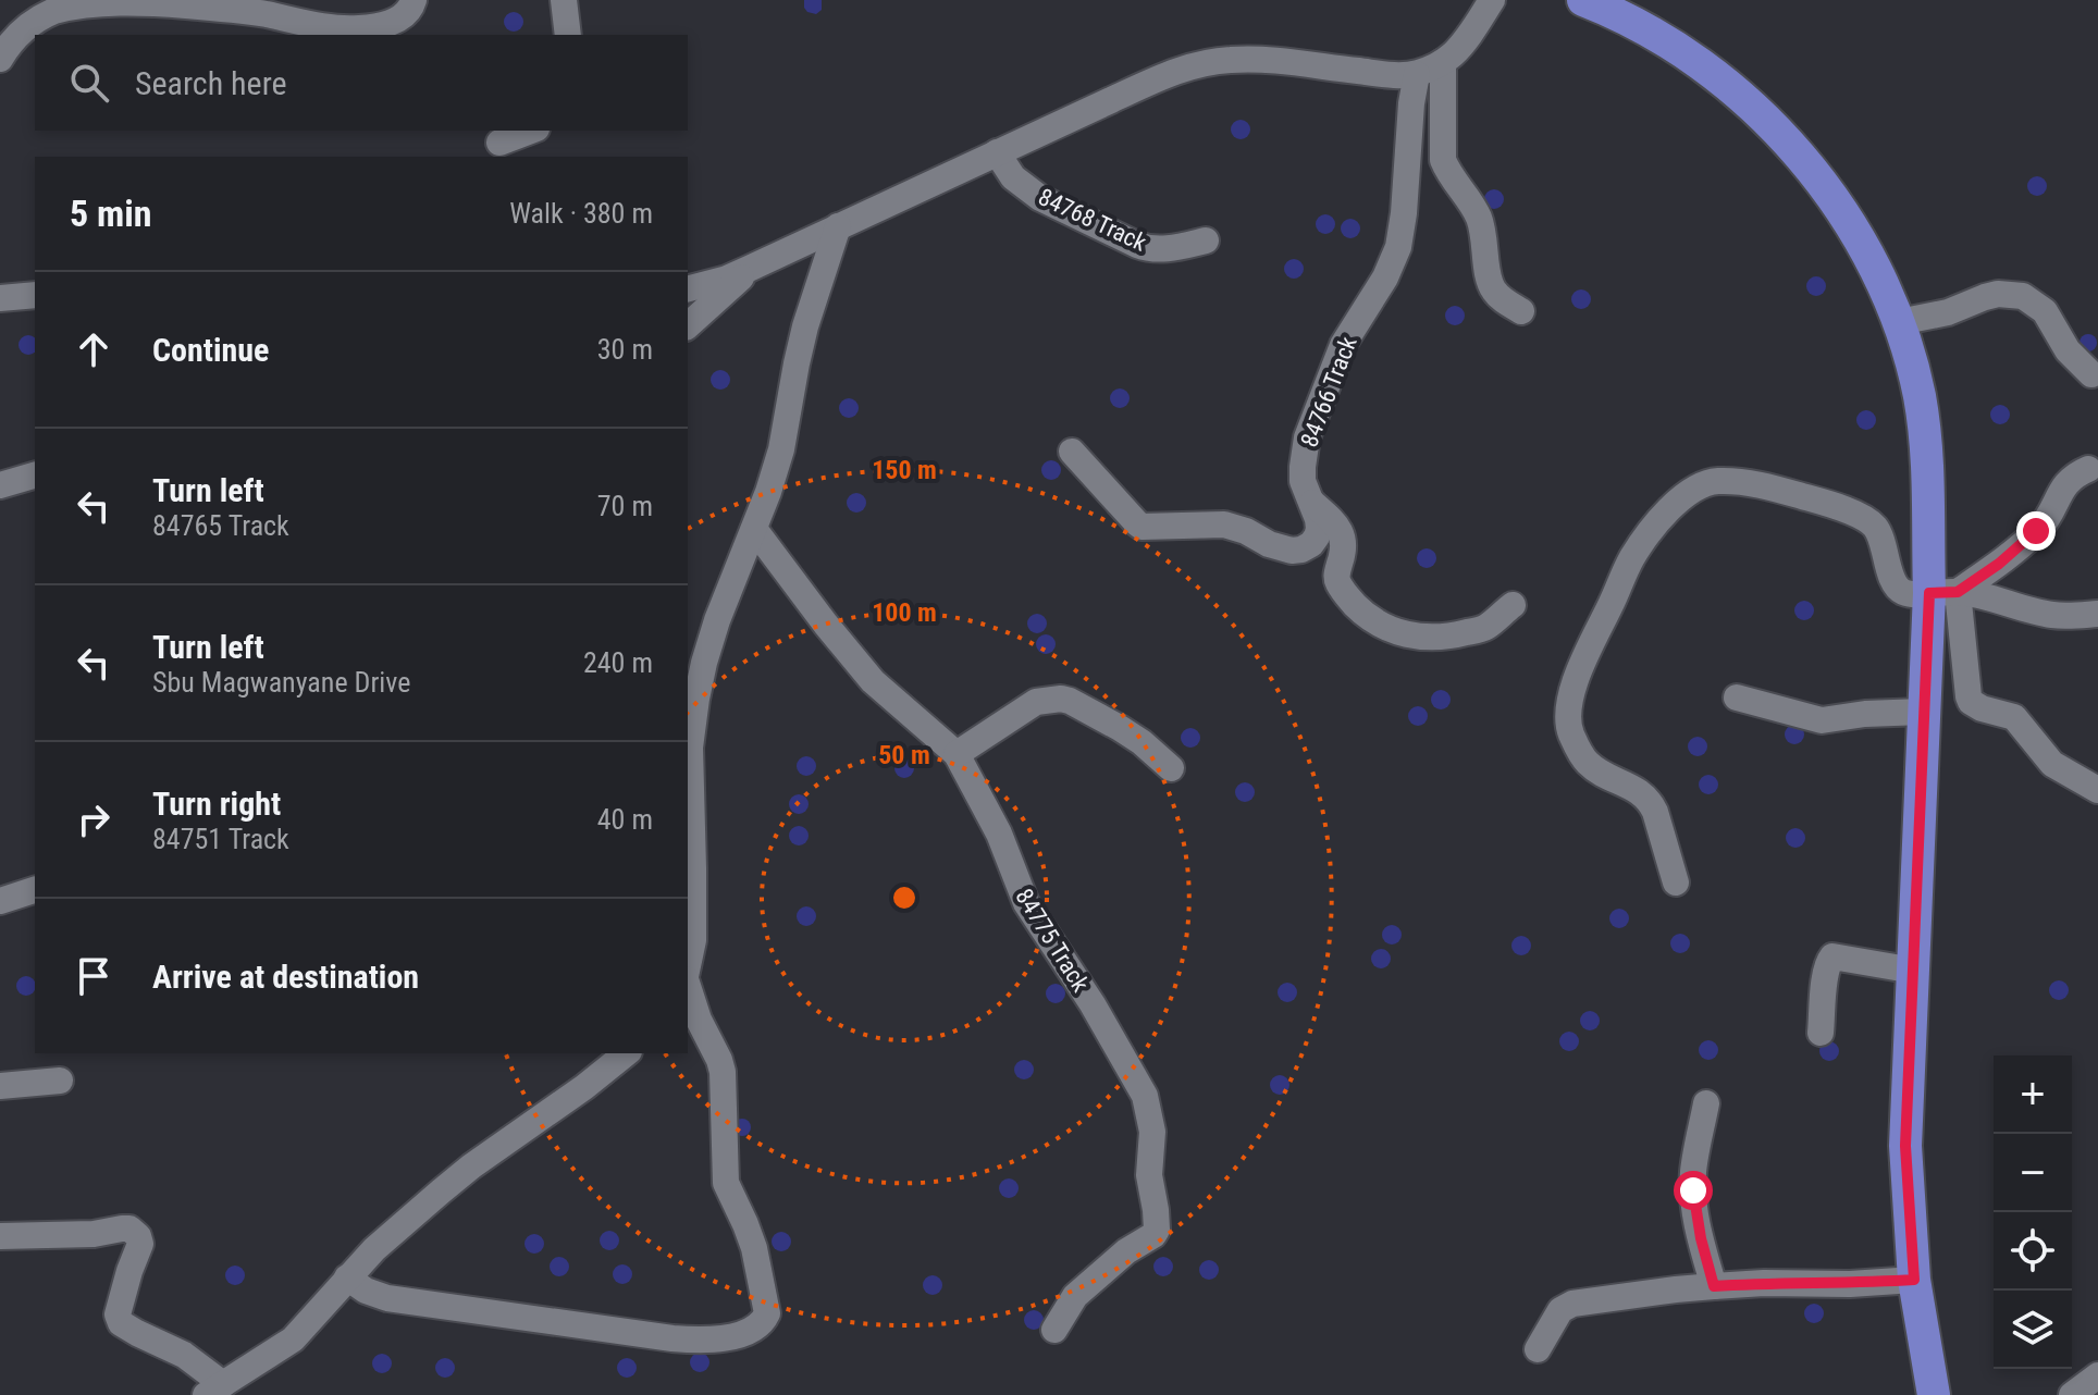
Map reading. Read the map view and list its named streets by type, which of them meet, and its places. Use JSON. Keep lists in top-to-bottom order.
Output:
{
  "streets": {
    "street": ["84768 Track", "84766 Track", "84775 Track"]
  },
  "page": {
    "search": "Search here",
    "heading": ["5 min", "Walk · 380 m"],
    "list": [
      ["Continue", "30 m"],
      ["Turn left", "84765 Track", "70 m"],
      ["Turn left", "Sbu Magwanyane Drive", "240 m"],
      ["Turn right", "84751 Track", "40 m"],
      "Arrive at destination"
    ],
    "map_buttons": ["+", "−"]
  },
  "rings": ["150 m", "100 m", "50 m"]
}
